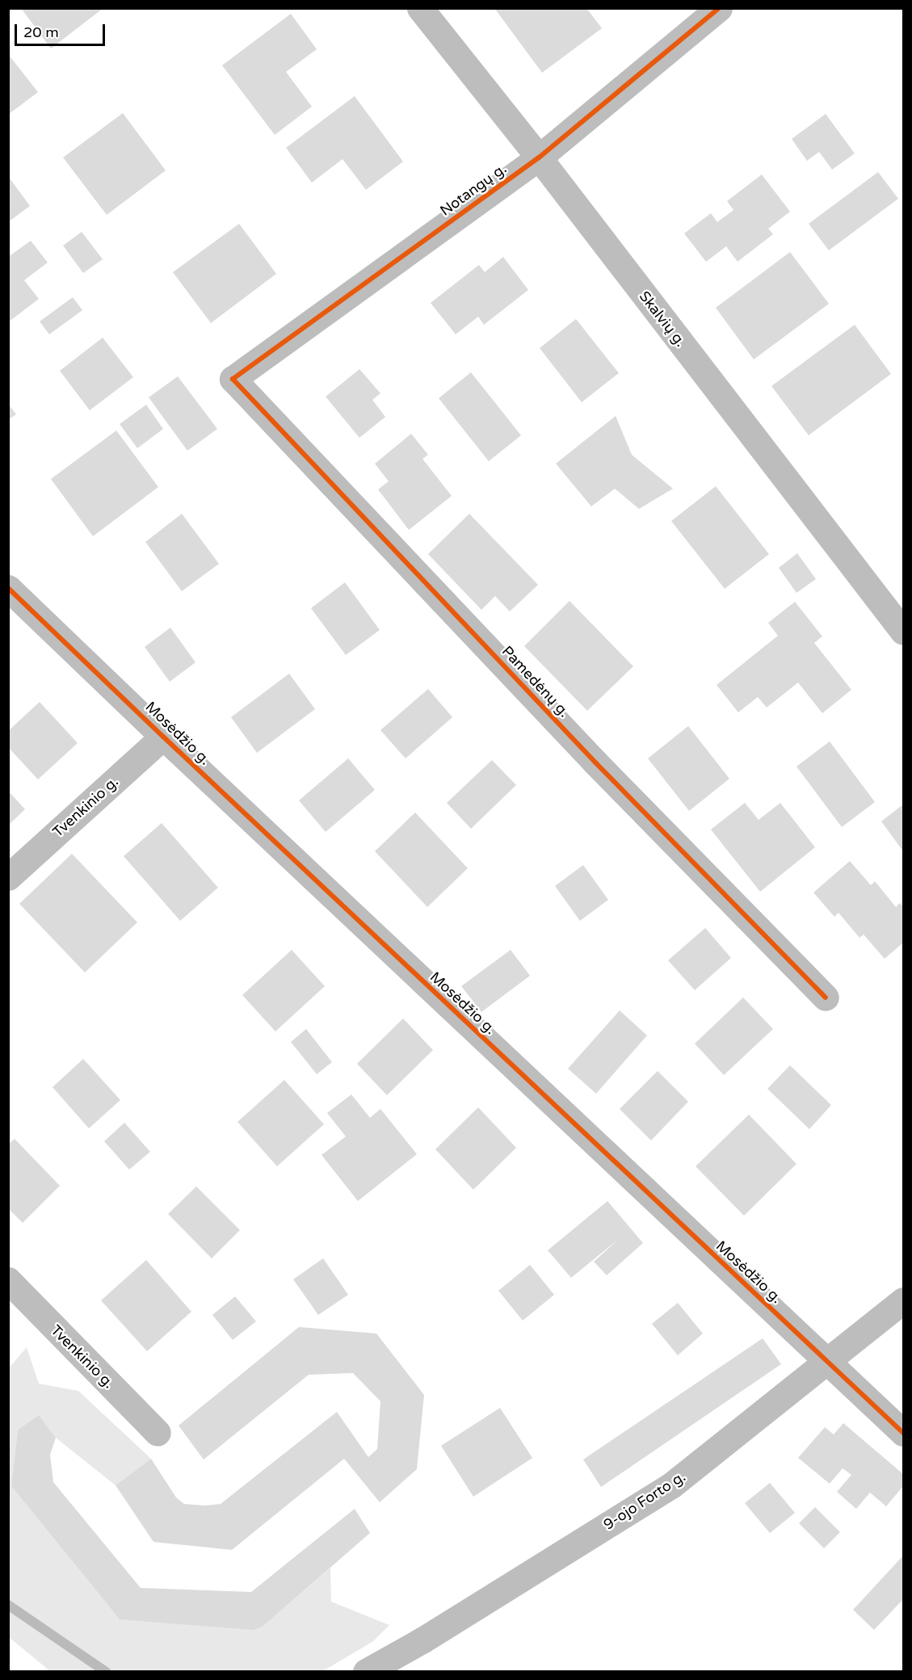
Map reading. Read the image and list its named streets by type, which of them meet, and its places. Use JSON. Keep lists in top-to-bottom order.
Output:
{
  "streets": {
    "street": [
      "Notangų g.",
      "Skalvių g.",
      "Pamedėnų g.",
      "Mosėdžio g.",
      "Tvenkinio g.",
      "9-ojo Forto g."
    ]
  },
  "crossings": [
    ["Notangų g.", "Skalvių g."],
    ["Notangų g.", "Pamedėnų g."],
    ["Mosėdžio g.", "Tvenkinio g."],
    ["Mosėdžio g.", "9-ojo Forto g."]
  ],
  "scale_bar": "20 m"
}
